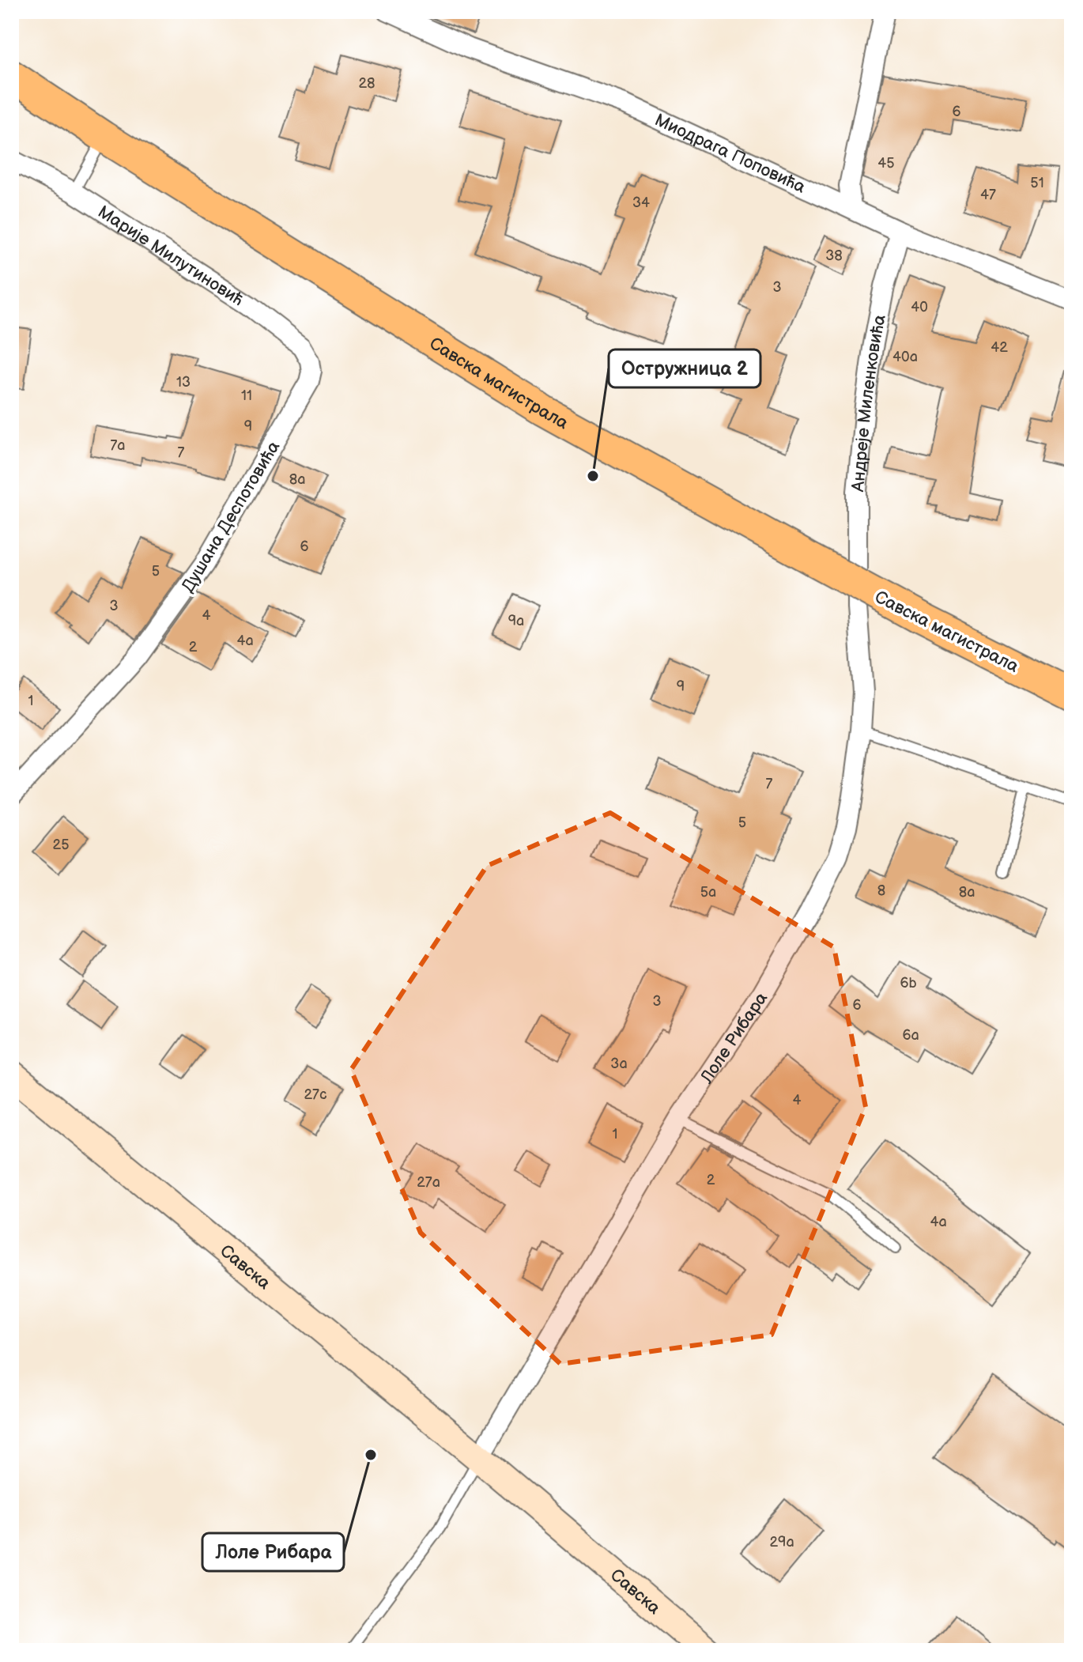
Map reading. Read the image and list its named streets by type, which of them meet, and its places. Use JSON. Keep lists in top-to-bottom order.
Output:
{
  "streets": {
    "main road": ["Савска магистрала"],
    "street": [
      "Миодрага Поповића",
      "Марије Милутиновић",
      "Андреје Миленковића",
      "Душана Деспотовића",
      "Лоле Рибара",
      "Савска"
    ]
  },
  "crossings": [
    ["Миодрага Поповића", "Андреје Миленковића"],
    ["Марије Милутиновић", "Душана Деспотовића"],
    ["Андреје Миленковића", "Лоле Рибара"],
    ["Лоле Рибара", "Савска"]
  ],
  "places": ["Остружница 2", "Лоле Рибара"],
  "house_numbers": [
    "28",
    "6",
    "45",
    "51",
    "47",
    "34",
    "38",
    "3",
    "40",
    "42",
    "40a",
    "13",
    "11",
    "9",
    "7a",
    "7",
    "8a",
    "6",
    "5",
    "3",
    "4",
    "9a",
    "4a",
    "2",
    "9",
    "1",
    "7",
    "5",
    "25",
    "8",
    "5a",
    "8a",
    "6b",
    "3",
    "6",
    "6a",
    "3a",
    "27c",
    "4",
    "1",
    "2",
    "27a",
    "4a",
    "29a"
  ]
}
